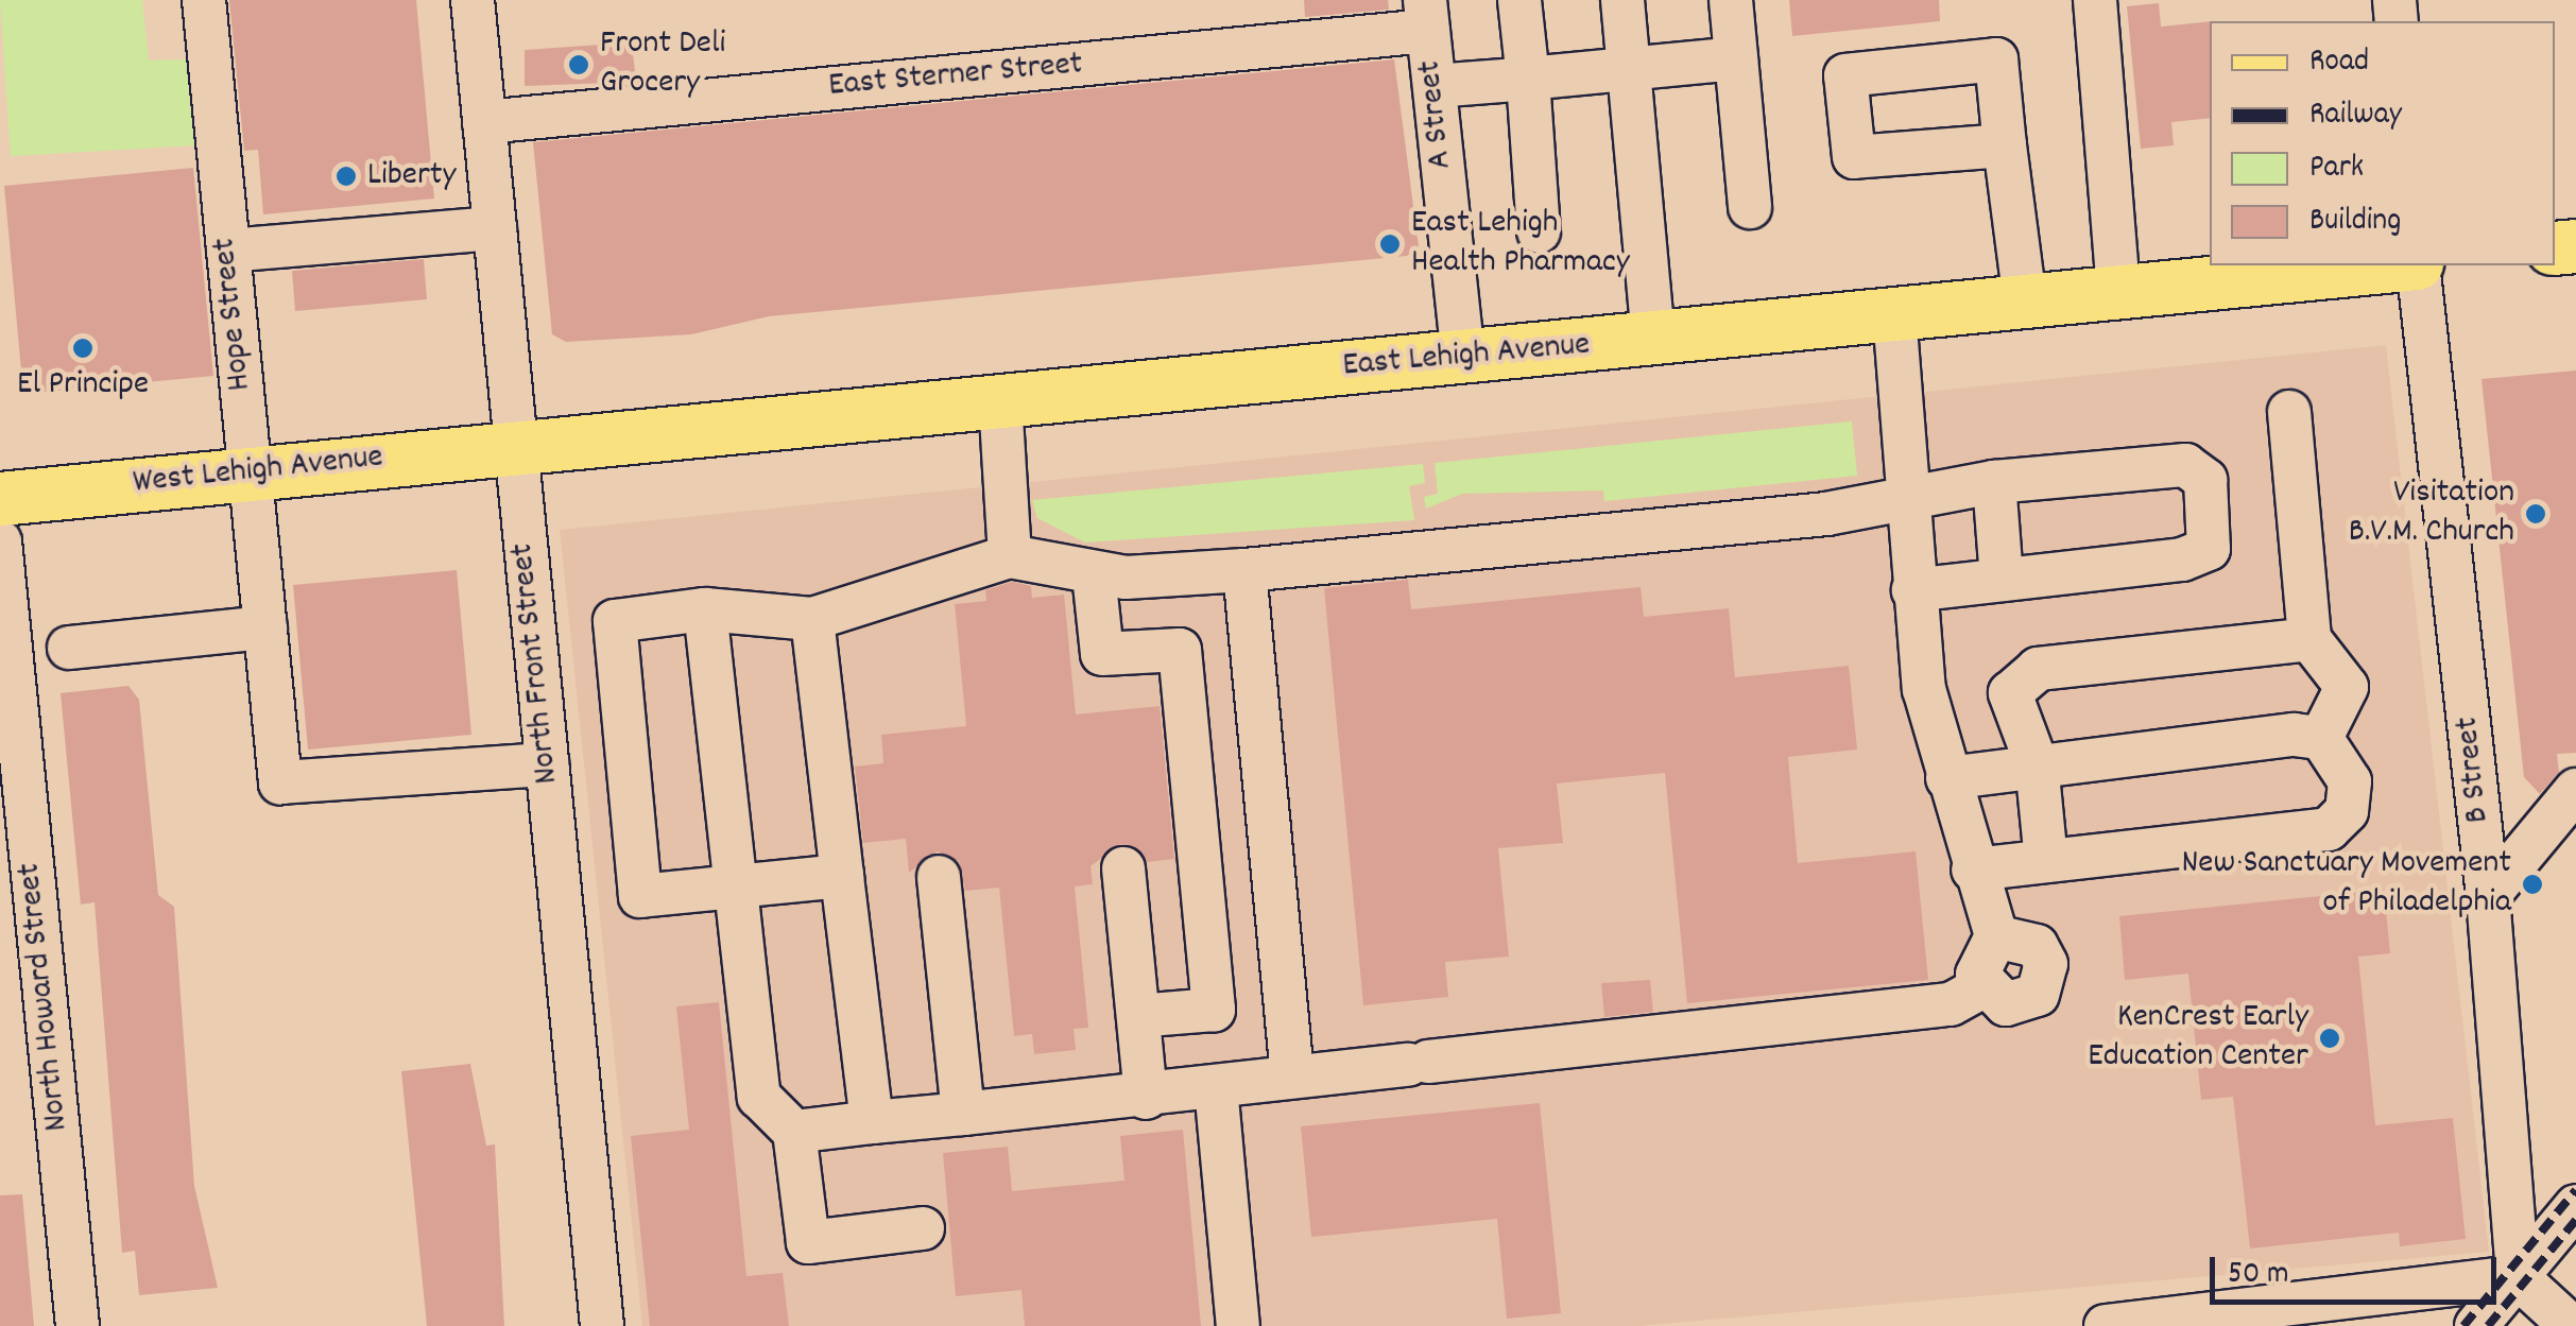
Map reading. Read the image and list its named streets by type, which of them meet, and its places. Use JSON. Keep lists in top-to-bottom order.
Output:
{
  "streets": {
    "main road": ["East Lehigh Avenue", "West Lehigh Avenue"],
    "street": [
      "East Sterner Street",
      "A Street",
      "Hope Street",
      "North Front Street",
      "B Street",
      "North Howard Street"
    ]
  },
  "crossings": [
    ["East Sterner Street", "A Street"],
    ["East Sterner Street", "North Front Street"],
    ["A Street", "East Lehigh Avenue"],
    ["Hope Street", "West Lehigh Avenue"],
    ["Hope Street", "North Front Street"],
    ["East Lehigh Avenue", "West Lehigh Avenue"],
    ["East Lehigh Avenue", "North Front Street"],
    ["West Lehigh Avenue", "North Front Street"]
  ],
  "places": [
    "Front Deli Grocery",
    "Liberty",
    "East Lehigh Health Pharmacy",
    "El Principe",
    "Visitation B.V.M. Church",
    "New Sanctuary Movement of Philadelphia",
    "KenCrest Early Education Center"
  ],
  "legend": [
    "Road",
    "Railway",
    "Park",
    "Building"
  ],
  "scale_bar": "50 m"
}
